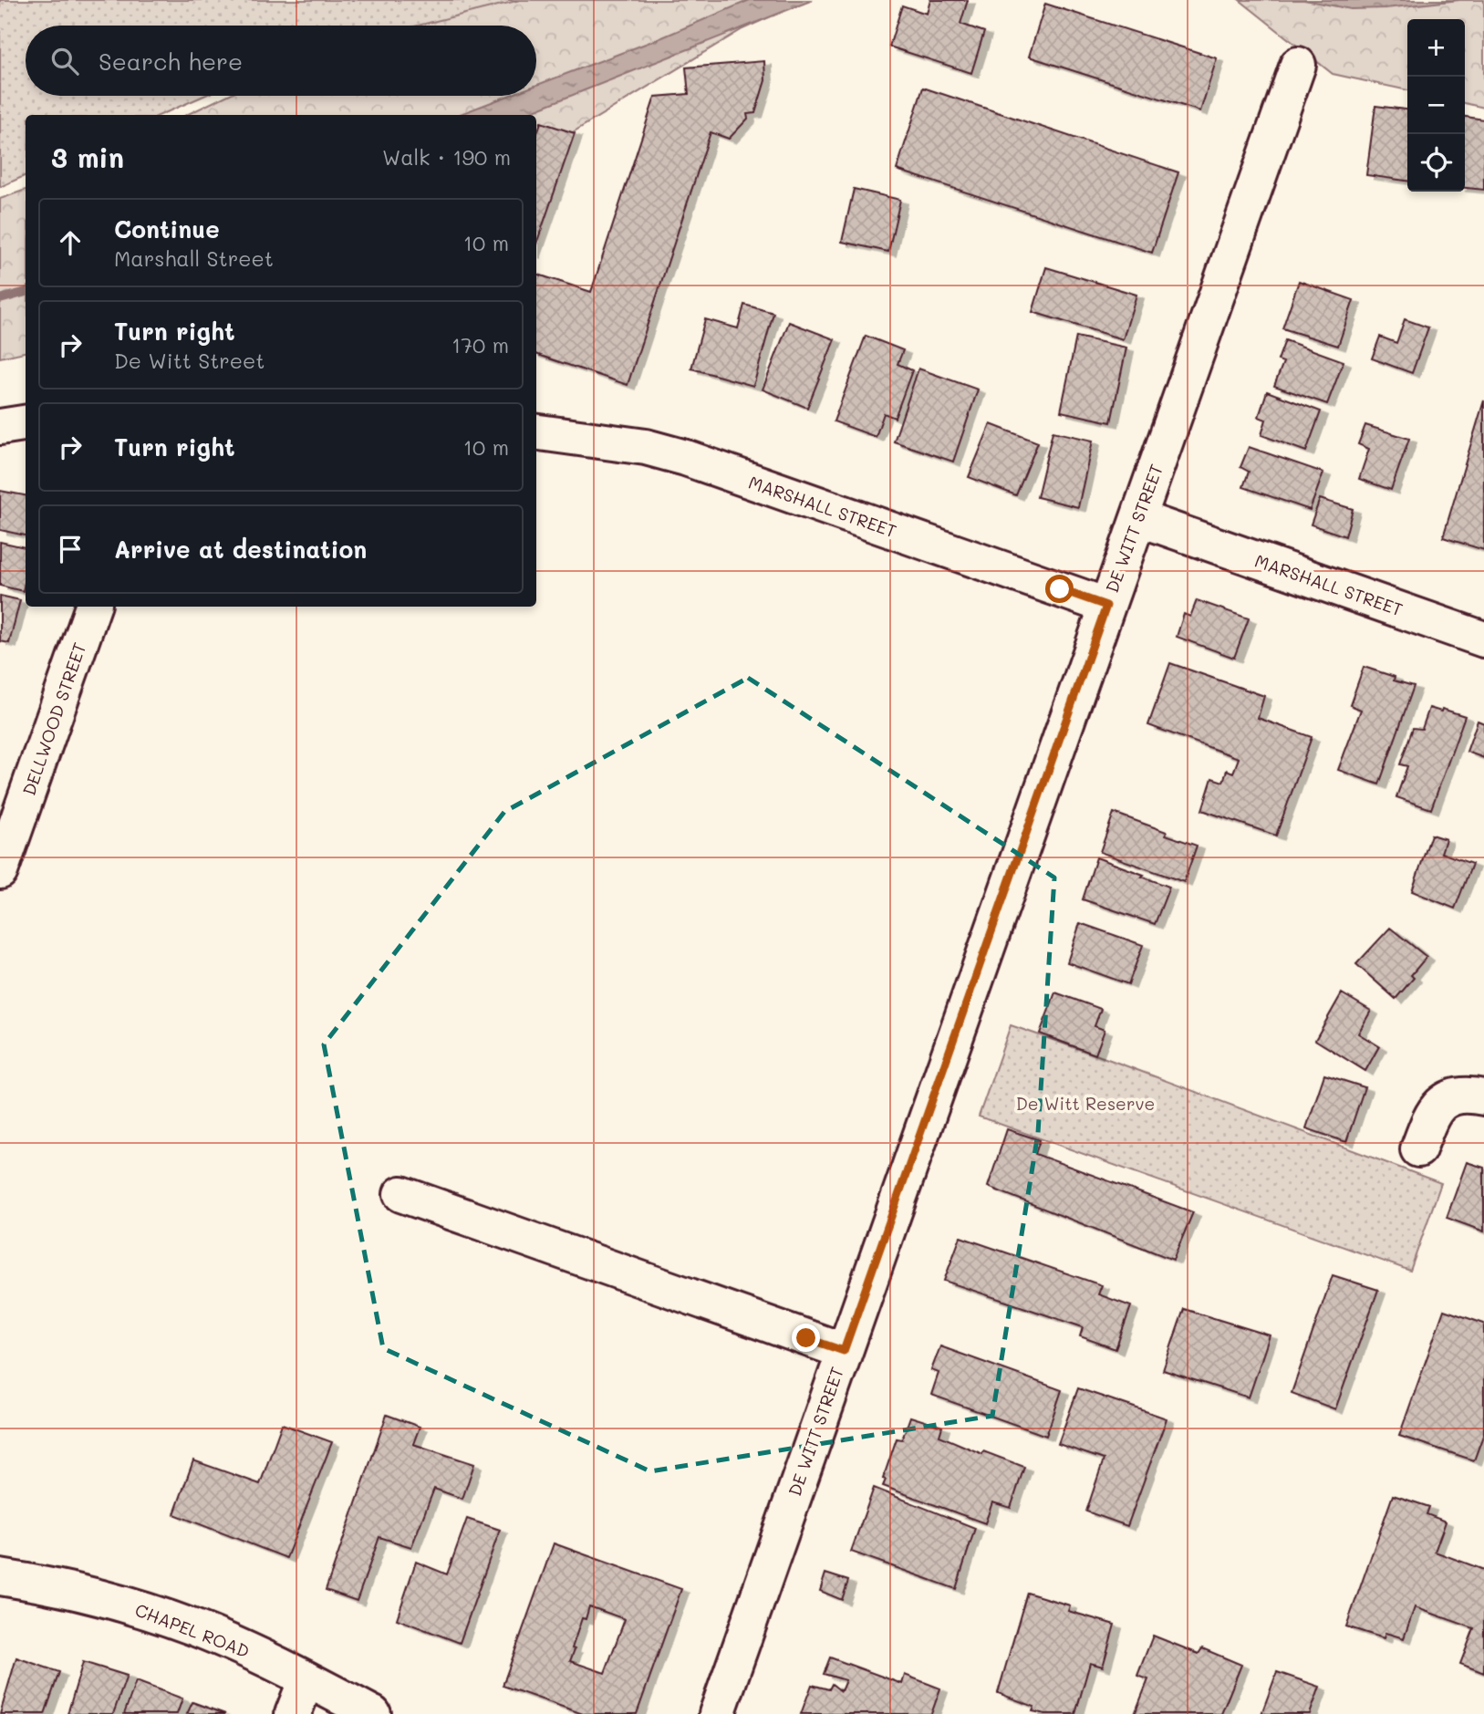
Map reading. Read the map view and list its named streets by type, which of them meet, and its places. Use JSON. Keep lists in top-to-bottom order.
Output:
{
  "streets": {
    "street": [
      "MARSHALL STREET",
      "DE WITT STREET",
      "DELLWOOD STREET",
      "CHAPEL ROAD"
    ]
  },
  "crossings": [
    ["MARSHALL STREET", "DE WITT STREET"]
  ],
  "parks": ["De Witt Reserve"],
  "page": {
    "map_buttons": ["+", "−"],
    "search": "Search here",
    "heading": ["3 min", "Walk · 190 m"],
    "list": [
      ["Continue", "Marshall Street", "10 m"],
      ["Turn right", "De Witt Street", "170 m"],
      ["Turn right", "10 m"],
      "Arrive at destination"
    ]
  }
}
